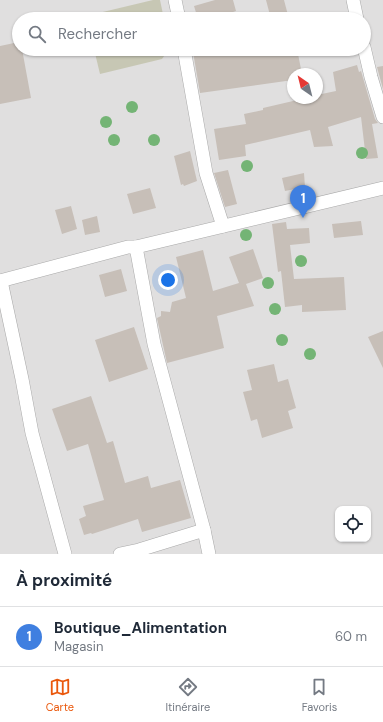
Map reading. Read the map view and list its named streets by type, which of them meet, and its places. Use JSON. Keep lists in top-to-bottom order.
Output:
{
  "north": "top left",
  "page": {
    "search": "Rechercher",
    "pins": "1",
    "heading": "À proximité",
    "list": [
      {
        "mark": "1",
        "name": "Boutique_Alimentation",
        "note": "Magasin",
        "value": "60 m"
      }
    ],
    "nav": ["Carte", "Itinéraire", "Favoris"]
  }
}
